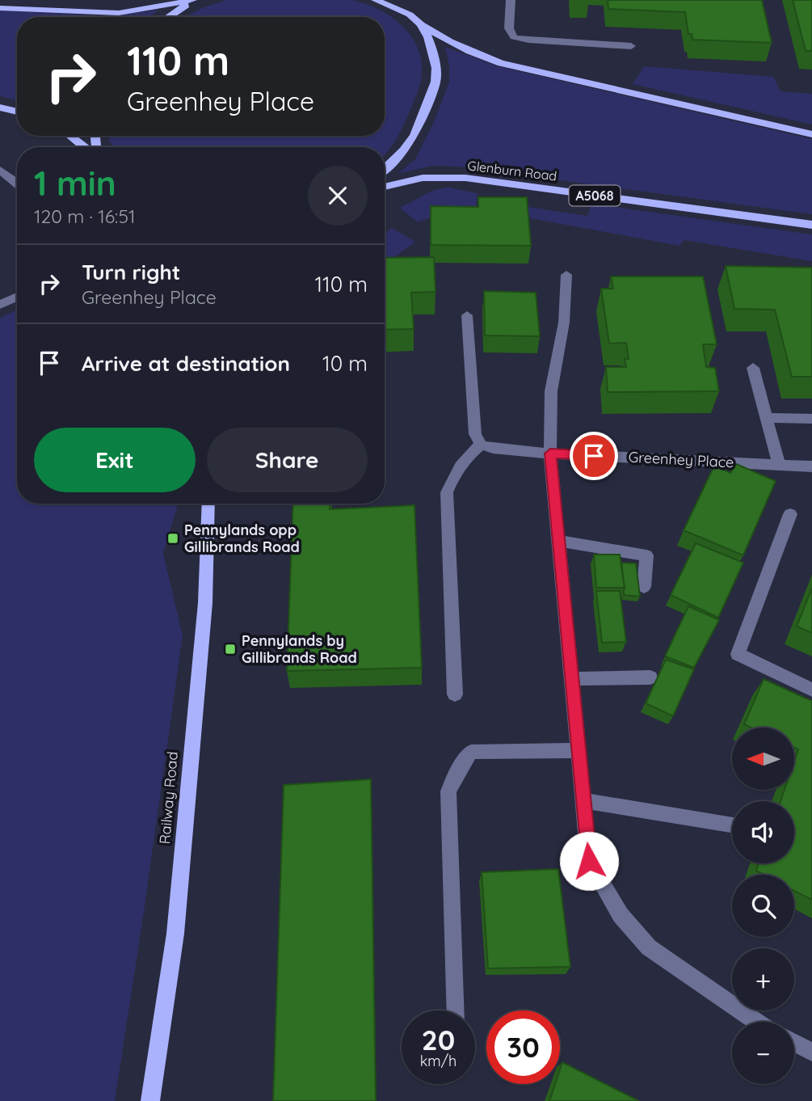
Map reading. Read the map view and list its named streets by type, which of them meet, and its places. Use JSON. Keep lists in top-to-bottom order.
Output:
{
  "streets": {
    "main road": ["Glenburn Road", "A5068", "Railway Road"],
    "street": ["Greenhey Place"]
  },
  "places": {
    "transit": ["Pennylands opp Gillibrands Road", "Pennylands by Gillibrands Road"]
  },
  "north": "left",
  "page": {
    "turn": ["110 m", "Greenhey Place"],
    "heading": ["1 min", "120 m · 16:51"],
    "list": [
      {
        "name": "Turn right",
        "note": "Greenhey Place",
        "value": "110 m"
      },
      {
        "name": "Arrive at destination",
        "value": "10 m"
      }
    ],
    "buttons": ["Exit", "Share"],
    "map_buttons": ["+", "−"],
    "speed": "20 km/h",
    "limit": "30"
  }
}
